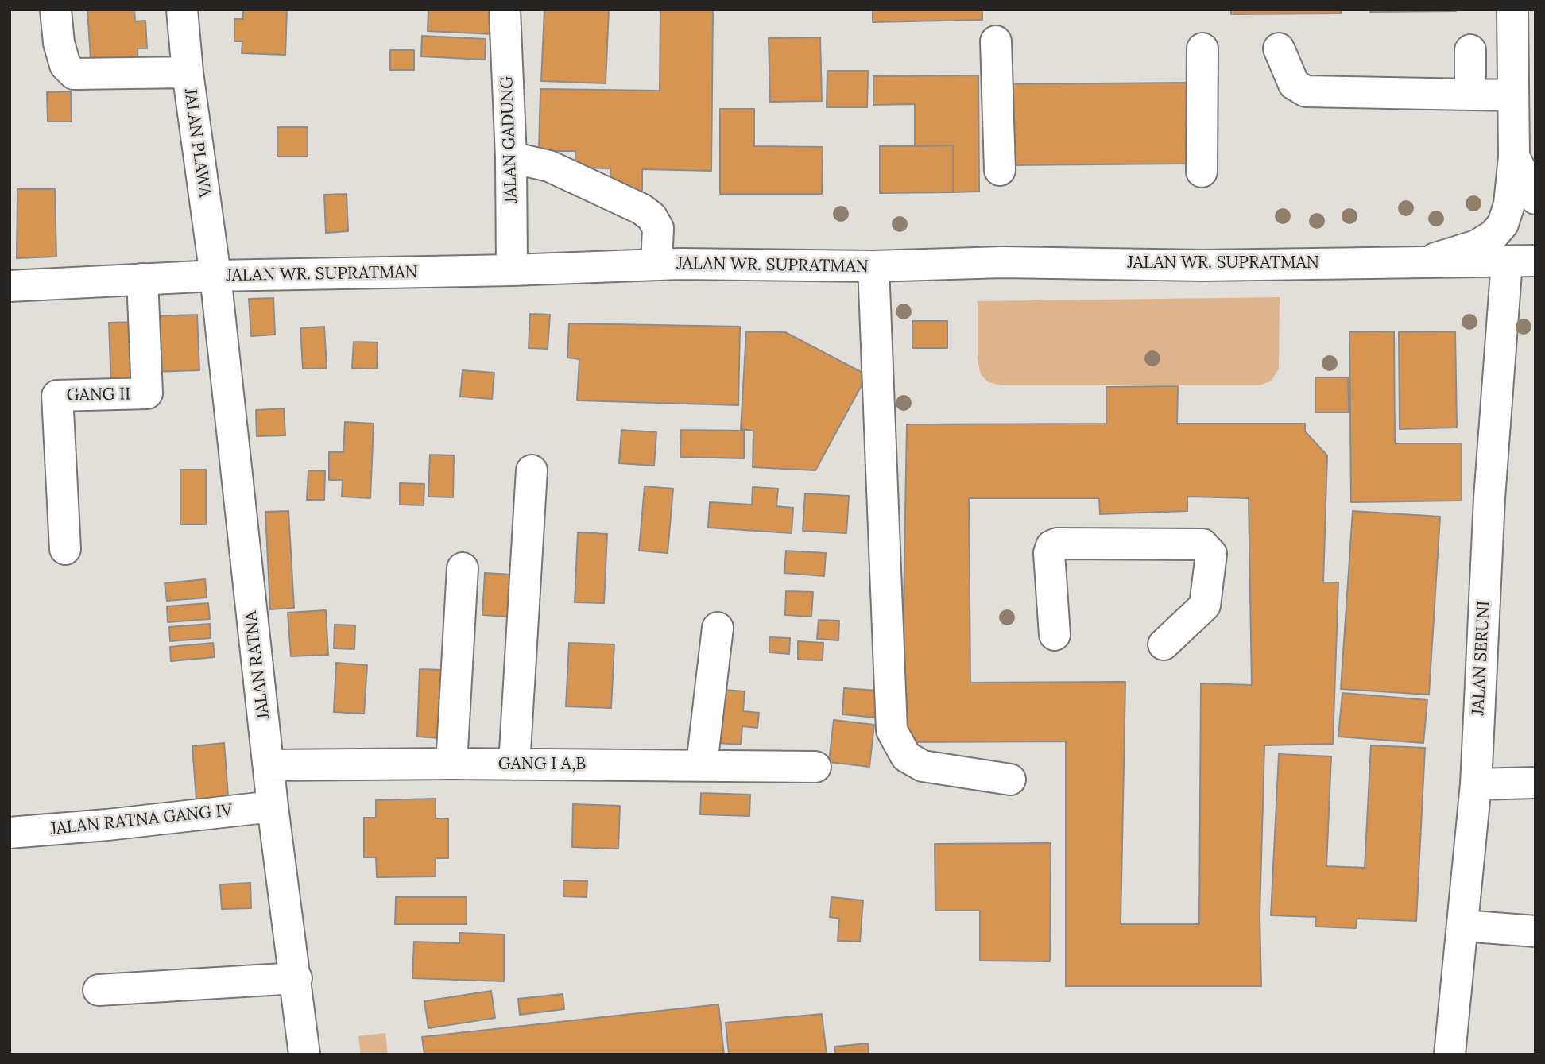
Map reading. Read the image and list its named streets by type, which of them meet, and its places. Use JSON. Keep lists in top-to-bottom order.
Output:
{
  "streets": {
    "street": [
      "JALAN GADUNG",
      "JALAN PLAWA",
      "JALAN WR. SUPRATMAN",
      "GANG II",
      "JALAN SERUNI",
      "JALAN RATNA",
      "GANG I A,B",
      "JALAN RATNA GANG IV"
    ]
  },
  "crossings": [
    ["JALAN GADUNG", "JALAN WR. SUPRATMAN"],
    ["JALAN PLAWA", "JALAN WR. SUPRATMAN"],
    ["JALAN PLAWA", "JALAN RATNA"],
    ["JALAN WR. SUPRATMAN", "GANG II"],
    ["JALAN WR. SUPRATMAN", "JALAN SERUNI"],
    ["JALAN WR. SUPRATMAN", "JALAN RATNA"],
    ["JALAN RATNA", "GANG I A,B"],
    ["JALAN RATNA", "JALAN RATNA GANG IV"]
  ]
}
